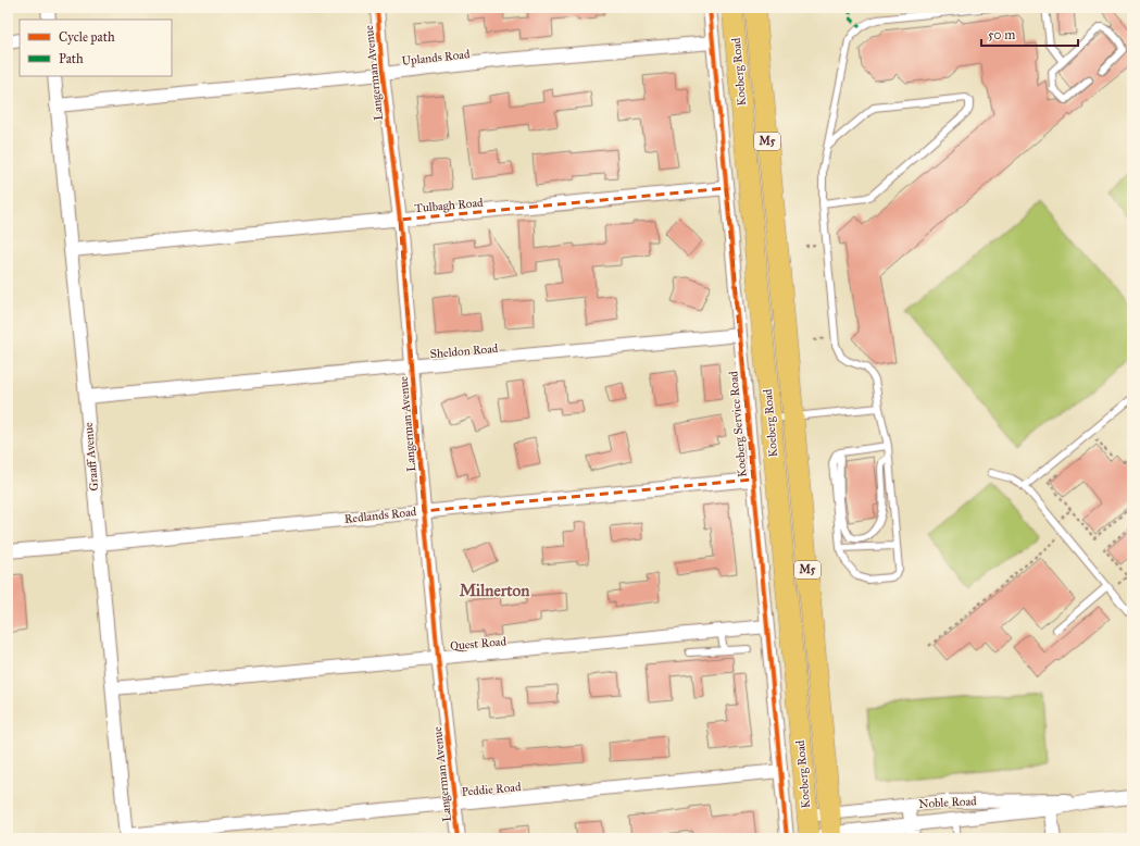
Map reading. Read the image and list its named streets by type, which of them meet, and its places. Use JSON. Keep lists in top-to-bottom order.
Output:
{
  "streets": {
    "main road": ["Koeberg Road", "M5"],
    "street": [
      "Uplands Road",
      "Langerman Avenue",
      "Tulbagh Road",
      "Sheldon Road",
      "Koeberg Service Road",
      "Graaff Avenue",
      "Redlands Road",
      "Quest Road",
      "Peddie Road",
      "Noble Road"
    ]
  },
  "crossings": [
    ["Uplands Road", "Langerman Avenue"],
    ["Uplands Road", "Koeberg Service Road"],
    ["Uplands Road", "Graaff Avenue"],
    ["Koeberg Road", "Noble Road"],
    ["Langerman Avenue", "Tulbagh Road"],
    ["Langerman Avenue", "Sheldon Road"],
    ["Langerman Avenue", "Redlands Road"],
    ["Langerman Avenue", "Quest Road"],
    ["Langerman Avenue", "Peddie Road"],
    ["Tulbagh Road", "Koeberg Service Road"],
    ["Tulbagh Road", "Graaff Avenue"],
    ["Sheldon Road", "Koeberg Service Road"],
    ["Sheldon Road", "Graaff Avenue"],
    ["Koeberg Service Road", "Redlands Road"],
    ["Koeberg Service Road", "Quest Road"],
    ["Koeberg Service Road", "Peddie Road"],
    ["Graaff Avenue", "Redlands Road"],
    ["Graaff Avenue", "Quest Road"],
    ["Graaff Avenue", "Peddie Road"]
  ],
  "districts": ["Milnerton"],
  "legend": ["Cycle path", "Path"],
  "scale_bar": "50 m"
}
